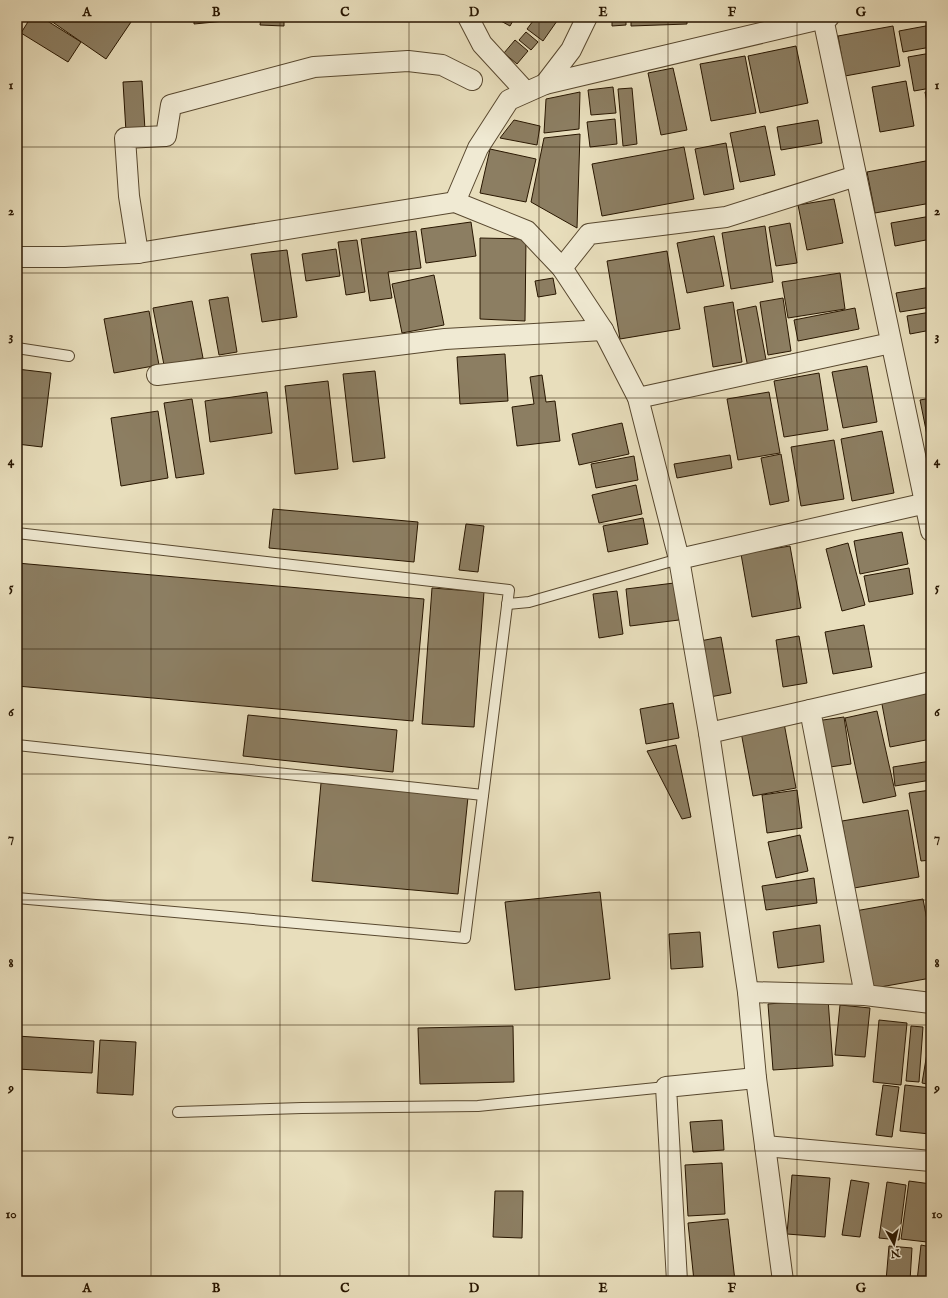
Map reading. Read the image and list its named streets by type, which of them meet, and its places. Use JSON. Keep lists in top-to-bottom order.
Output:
{
  "north": "bottom",
  "grid": {
    "columns": [
      "A",
      "B",
      "C",
      "D",
      "E",
      "F",
      "G"
    ],
    "rows": [
      "1",
      "2",
      "3",
      "4",
      "5",
      "6",
      "7",
      "8",
      "9",
      "10"
    ]
  }
}
